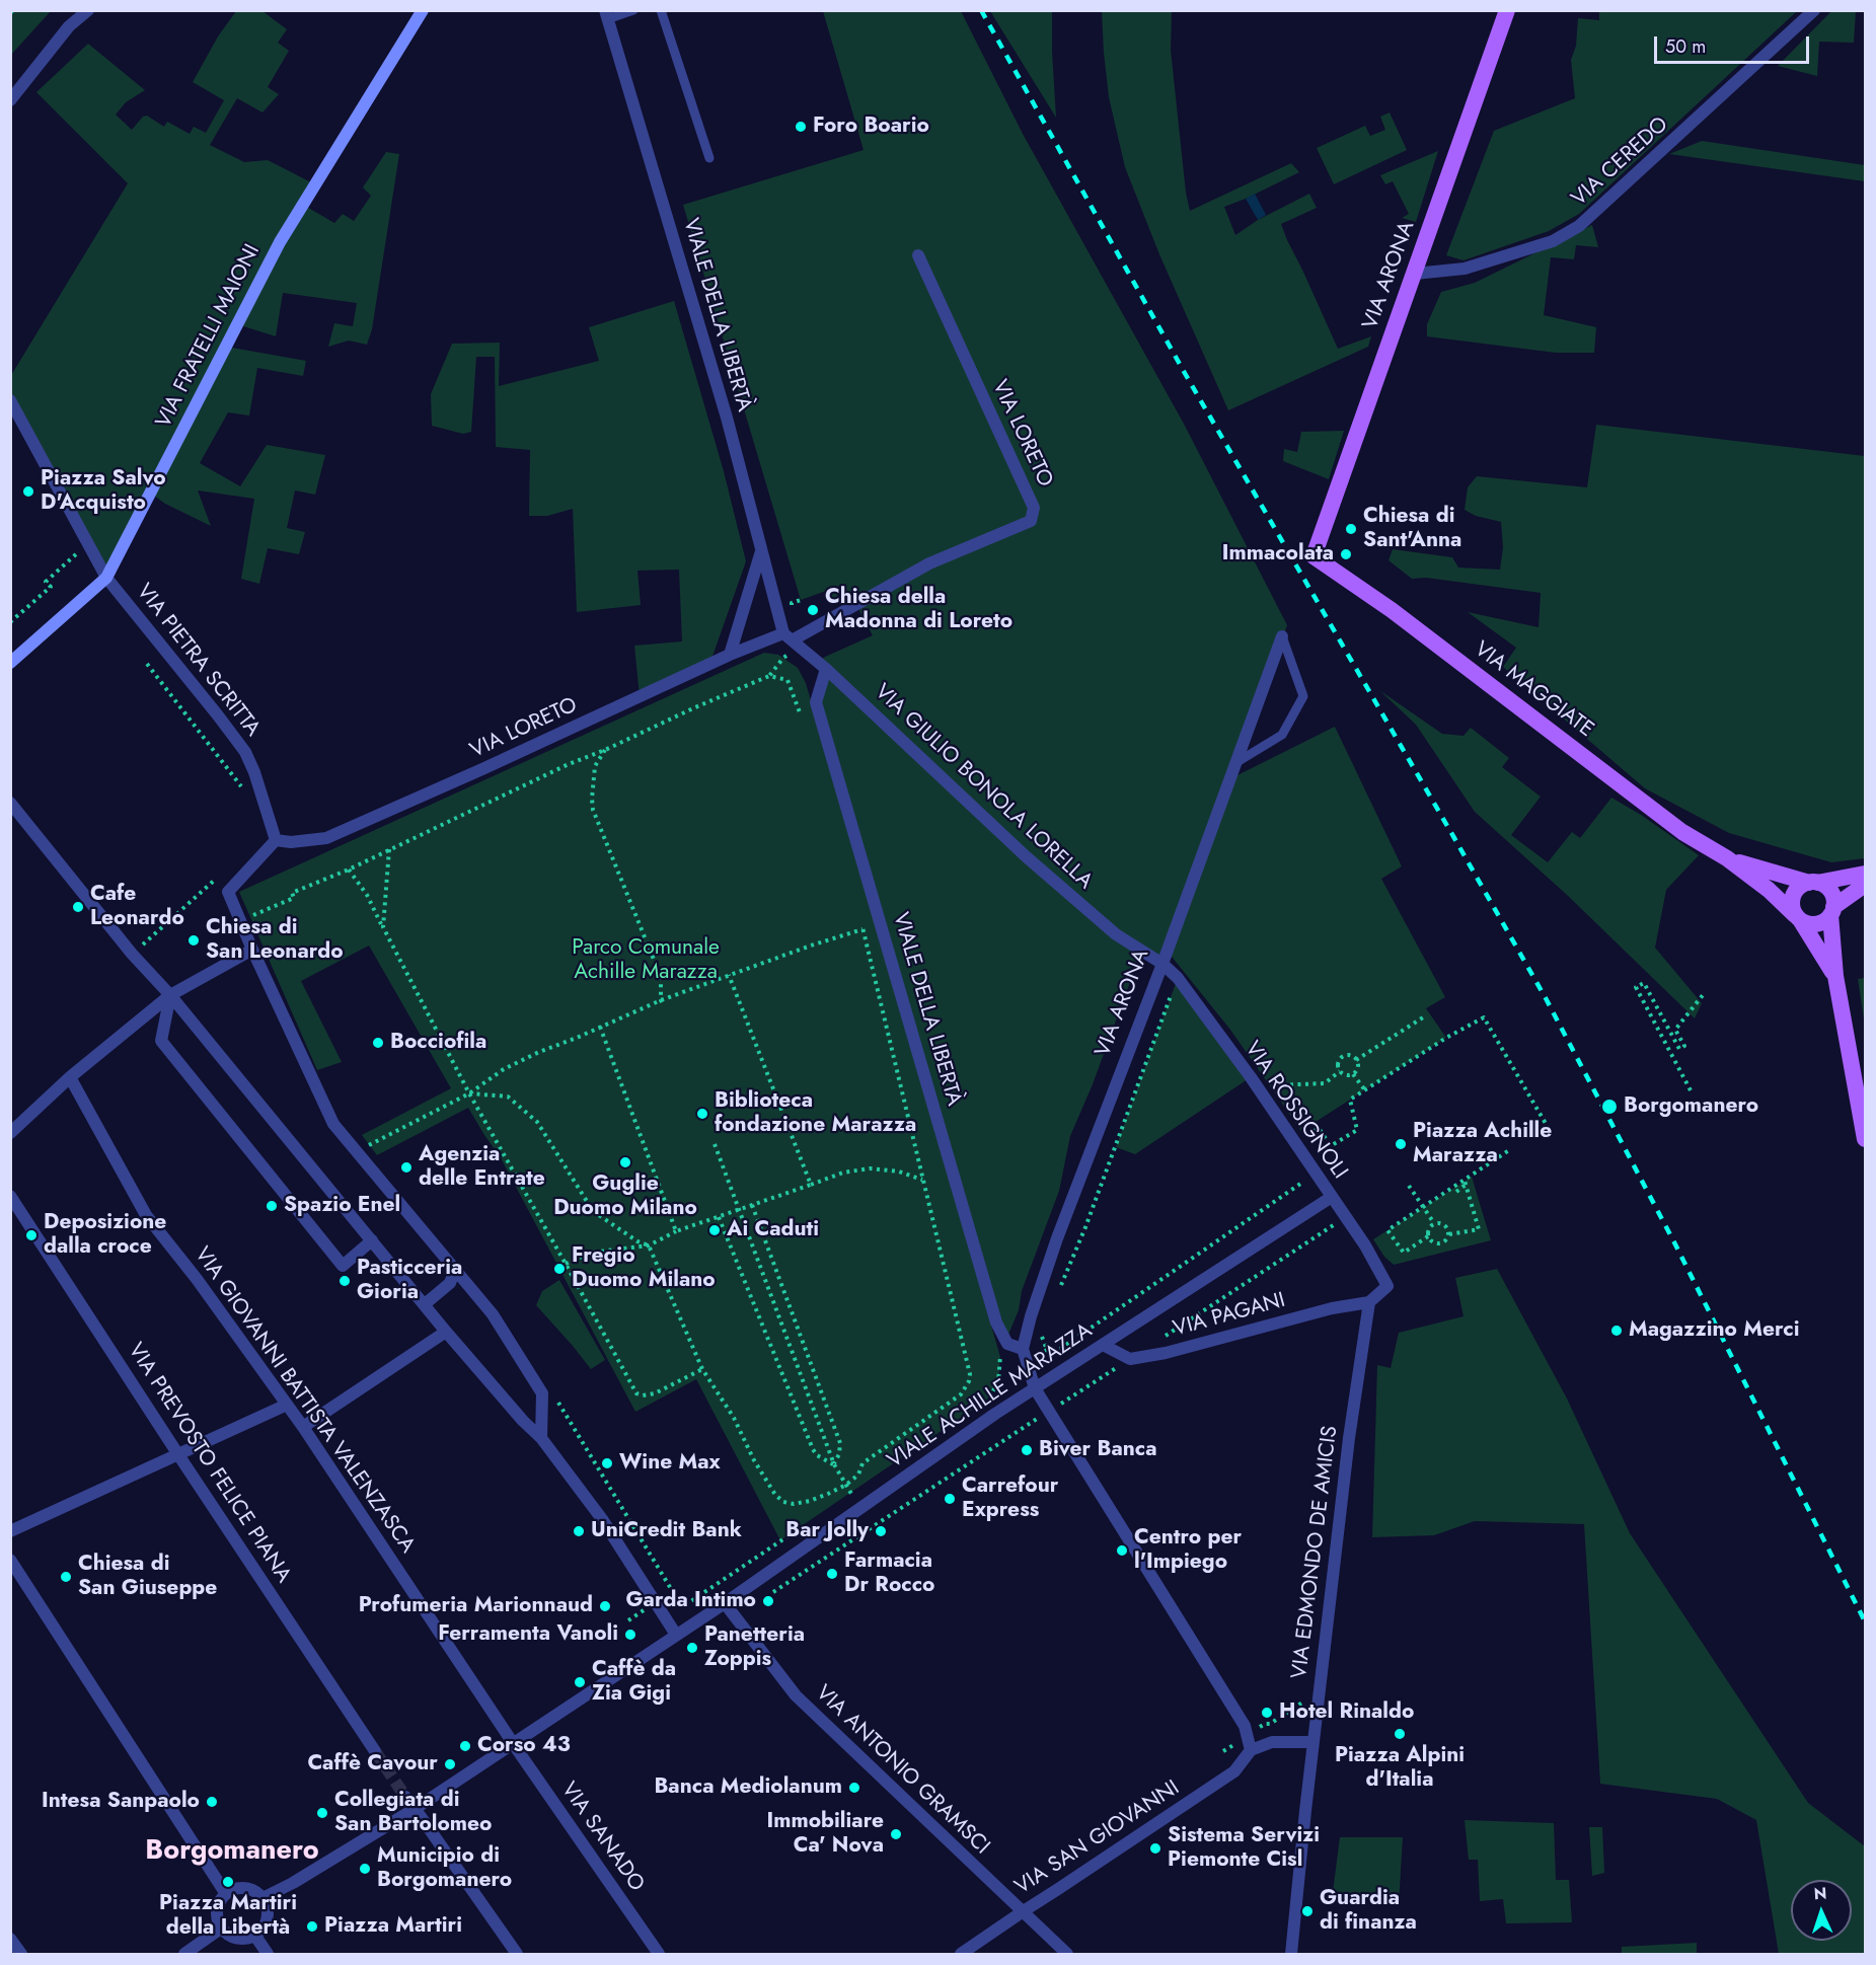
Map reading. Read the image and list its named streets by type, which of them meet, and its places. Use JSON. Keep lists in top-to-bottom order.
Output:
{
  "streets": {
    "main road": ["VIA ARONA", "VIA FRATELLI MAIONI", "VIA MAGGIATE"],
    "street": [
      "VIA CEREDO",
      "VIALE DELLA LIBERTÀ",
      "VIA LORETO",
      "VIA PIETRA SCRITTA",
      "VIA GIULIO BONOLA LORELLA",
      "VIA ROSSIGNOLI",
      "VIA PAGANI",
      "VIALE ACHILLE MARAZZA",
      "VIA GIOVANNI BATTISTA VALENZASCA",
      "VIA PREVOSTO FELICE PIANA",
      "VIA EDMONDO DE AMICIS",
      "VIA ANTONIO GRAMSCI",
      "VIA SANADO",
      "VIA SAN GIOVANNI"
    ]
  },
  "crossings": [
    ["VIA CEREDO", "VIA ARONA"],
    ["VIA ARONA", "VIALE DELLA LIBERTÀ"],
    ["VIA ARONA", "VIA MAGGIATE"],
    ["VIA ARONA", "VIA GIULIO BONOLA LORELLA"],
    ["VIA ARONA", "VIA ROSSIGNOLI"],
    ["VIALE DELLA LIBERTÀ", "VIA LORETO"],
    ["VIALE DELLA LIBERTÀ", "VIA GIULIO BONOLA LORELLA"],
    ["VIA FRATELLI MAIONI", "VIA PIETRA SCRITTA"],
    ["VIA LORETO", "VIA PIETRA SCRITTA"],
    ["VIA LORETO", "VIA GIULIO BONOLA LORELLA"],
    ["VIA GIULIO BONOLA LORELLA", "VIA ROSSIGNOLI"],
    ["VIA ROSSIGNOLI", "VIA PAGANI"],
    ["VIA ROSSIGNOLI", "VIALE ACHILLE MARAZZA"],
    ["VIA ROSSIGNOLI", "VIA EDMONDO DE AMICIS"],
    ["VIA PAGANI", "VIA EDMONDO DE AMICIS"],
    ["VIALE ACHILLE MARAZZA", "VIA GIOVANNI BATTISTA VALENZASCA"],
    ["VIALE ACHILLE MARAZZA", "VIA ANTONIO GRAMSCI"],
    ["VIALE ACHILLE MARAZZA", "VIA SANADO"],
    ["VIA GIOVANNI BATTISTA VALENZASCA", "VIA SANADO"],
    ["VIA ANTONIO GRAMSCI", "VIA SAN GIOVANNI"]
  ],
  "districts": ["Borgomanero"],
  "parks": ["Parco Comunale Achille Marazza"],
  "places": [
    "Foro Boario",
    "Piazza Salvo D'Acquisto",
    "Chiesa di Sant'Anna",
    "Immacolata",
    "Chiesa della Madonna di Loreto",
    "Cafe Leonardo",
    "Chiesa di San Leonardo",
    "Bocciofila",
    "Borgomanero",
    "Biblioteca fondazione Marazza",
    "Piazza Achille Marazza",
    "Guglie Duomo Milano",
    "Agenzia delle Entrate",
    "Spazio Enel",
    "Ai Caduti",
    "Deposizione dalla croce",
    "Fregio Duomo Milano",
    "Pasticceria Gioria",
    "Magazzino Merci",
    "Biver Banca",
    "Wine Max",
    "Carrefour Express",
    "UniCredit Bank",
    "Bar Jolly",
    "Centro per l'Impiego",
    "Farmacia Dr Rocco",
    "Chiesa di San Giuseppe",
    "Garda Intimo",
    "Profumeria Marionnaud",
    "Ferramenta Vanoli",
    "Panetteria Zoppis",
    "Caffè da Zia Gigi",
    "Hotel Rinaldo",
    "Piazza Alpini d'Italia",
    "Corso 43",
    "Caffè Cavour",
    "Banca Mediolanum",
    "Intesa Sanpaolo",
    "Collegiata di San Bartolomeo",
    "Immobiliare Ca' Nova",
    "Sistema Servizi Piemonte Cisl",
    "Municipio di Borgomanero",
    "Piazza Martiri della Libertà",
    "Guardia di finanza",
    "Piazza Martiri"
  ],
  "scale_bar": "50 m",
  "north": "top"
}
